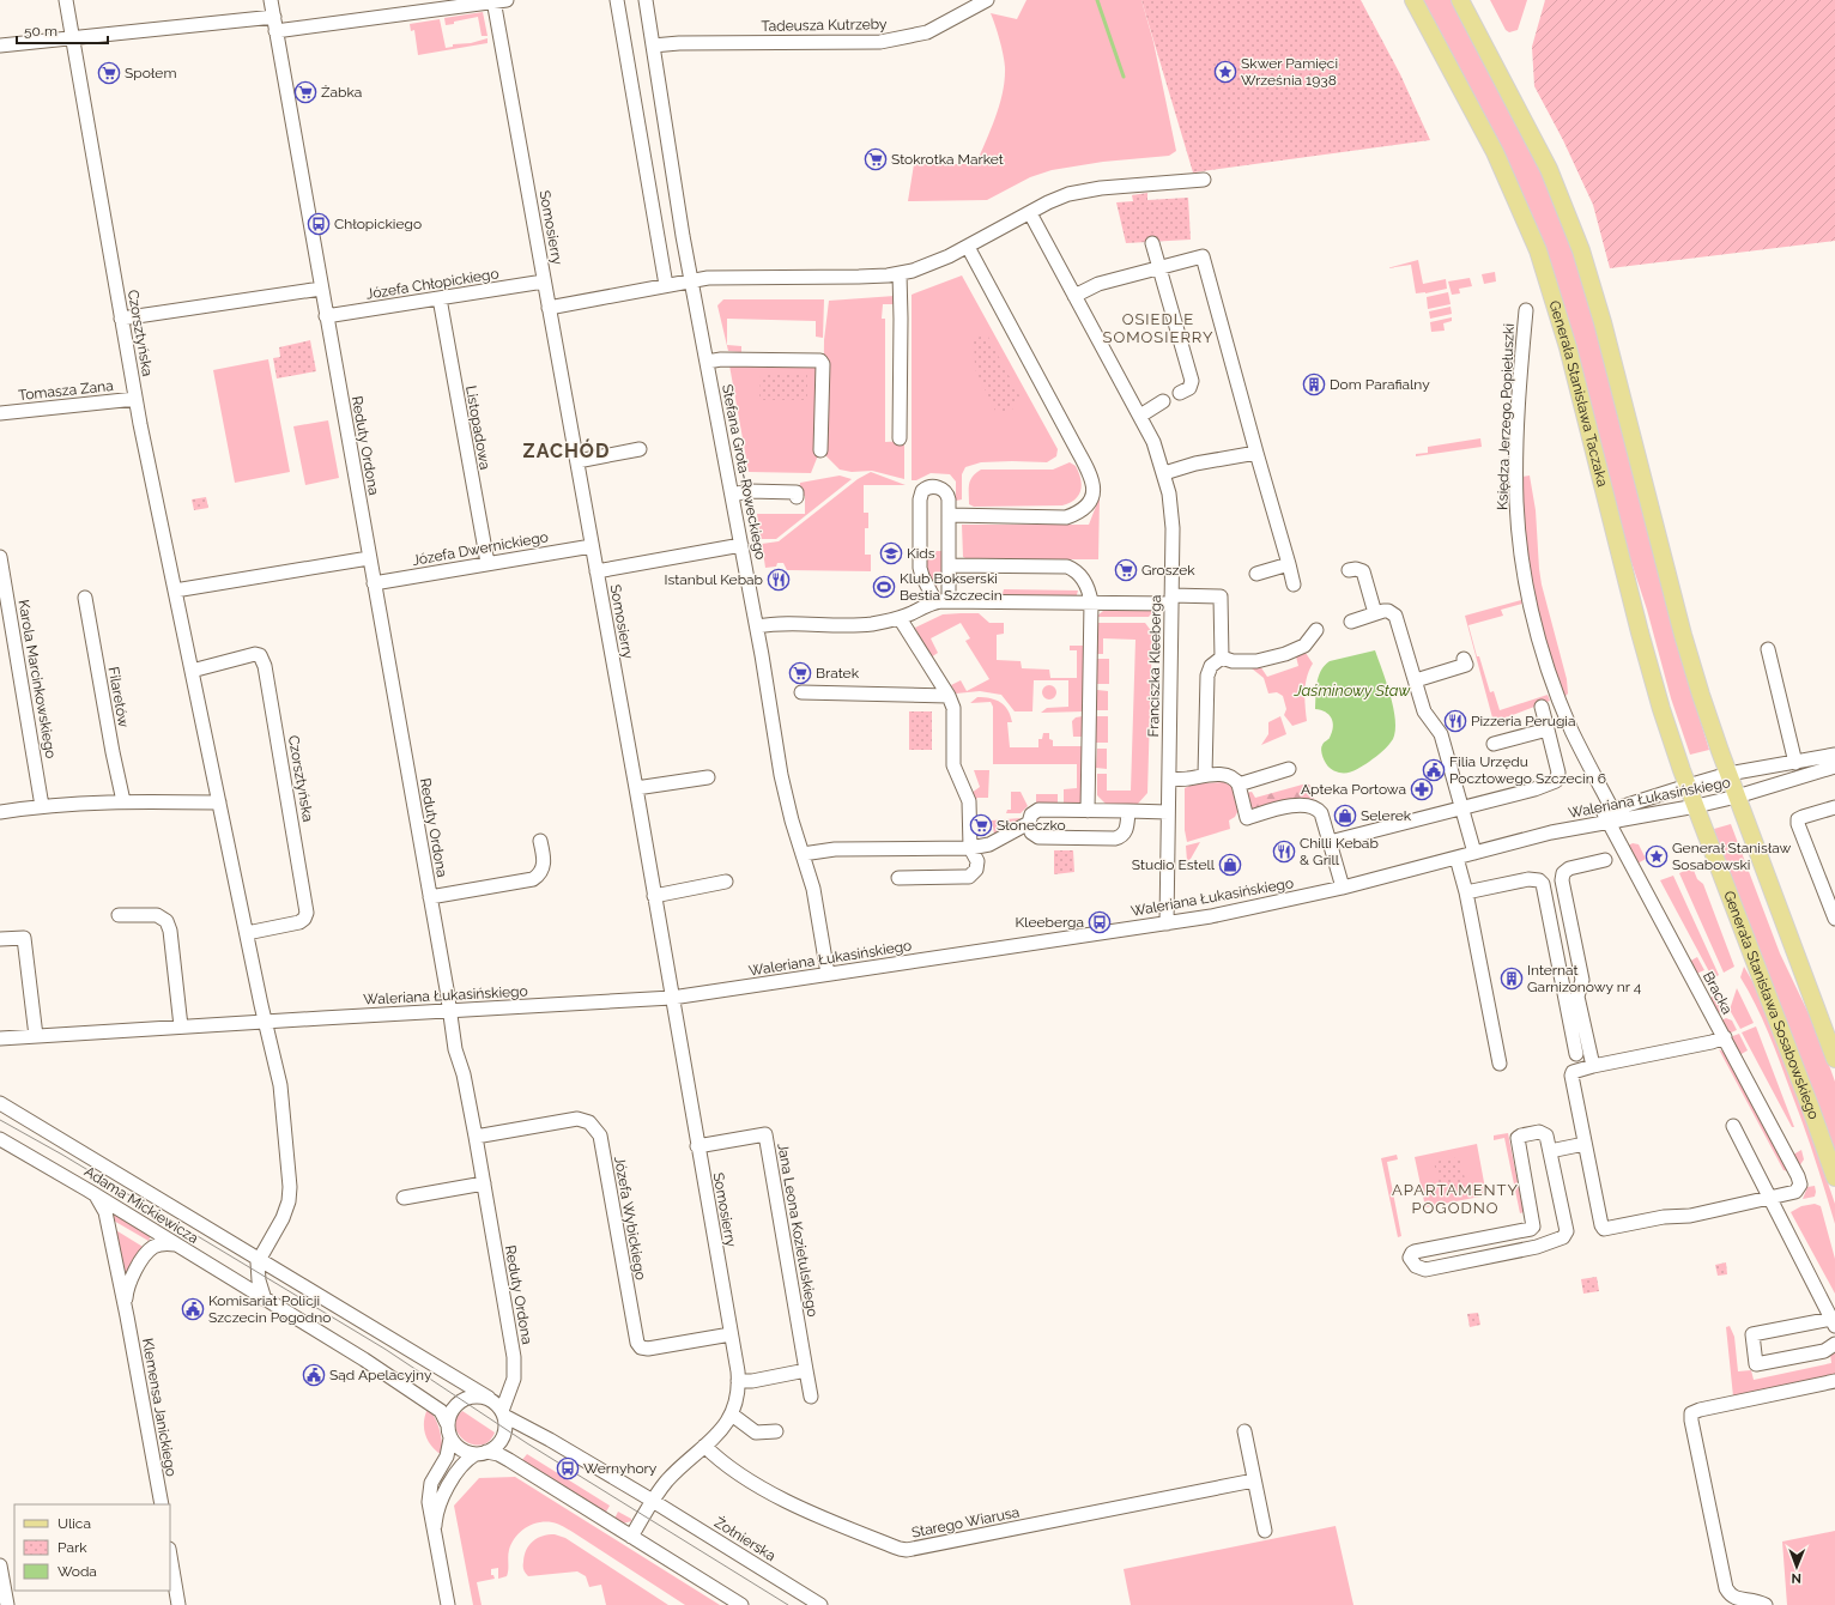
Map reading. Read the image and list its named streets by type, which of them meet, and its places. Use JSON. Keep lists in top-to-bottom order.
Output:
{
  "streets": {
    "main road": ["Generała Stanisława Taczaka", "Generała Stanisława Sosabowskiego"],
    "street": [
      "Tadeusza Kutrzeby",
      "Somosierry",
      "Józefa Chłopickiego",
      "Czorsztyńska",
      "Tomasza Zana",
      "Księdza Jerzego Popiełuszki",
      "Listopadowa",
      "Reduty Ordona",
      "Stefana Grota-Roweckiego",
      "Józefa Dwernickiego",
      "Franciszka Kleeberga",
      "Karola Marcinkowskiego",
      "Filaretów",
      "Waleriana Łukasińskiego",
      "Bracka",
      "Adama Mickiewicza",
      "Józefa Wybickiego",
      "Jana Leona Kozietulskiego",
      "Klemensa Janickiego",
      "Starego Wiarusa",
      "Żołnierska"
    ]
  },
  "crossings": [
    ["Tadeusza Kutrzeby", "Stefana Grota-Roweckiego"],
    ["Somosierry", "Józefa Chłopickiego"],
    ["Somosierry", "Józefa Dwernickiego"],
    ["Somosierry", "Waleriana Łukasińskiego"],
    ["Somosierry", "Józefa Wybickiego"],
    ["Somosierry", "Jana Leona Kozietulskiego"],
    ["Somosierry", "Starego Wiarusa"],
    ["Somosierry", "Żołnierska"],
    ["Józefa Chłopickiego", "Listopadowa"],
    ["Józefa Chłopickiego", "Reduty Ordona"],
    ["Czorsztyńska", "Tomasza Zana"],
    ["Czorsztyńska", "Waleriana Łukasińskiego"],
    ["Czorsztyńska", "Adama Mickiewicza"],
    ["Generała Stanisława Taczaka", "Waleriana Łukasińskiego"],
    ["Generała Stanisława Taczaka", "Generała Stanisława Sosabowskiego"],
    ["Księdza Jerzego Popiełuszki", "Waleriana Łukasińskiego"],
    ["Księdza Jerzego Popiełuszki", "Bracka"],
    ["Listopadowa", "Józefa Dwernickiego"],
    ["Reduty Ordona", "Józefa Dwernickiego"],
    ["Reduty Ordona", "Waleriana Łukasińskiego"],
    ["Reduty Ordona", "Adama Mickiewicza"],
    ["Reduty Ordona", "Józefa Wybickiego"],
    ["Reduty Ordona", "Żołnierska"],
    ["Stefana Grota-Roweckiego", "Waleriana Łukasińskiego"],
    ["Franciszka Kleeberga", "Waleriana Łukasińskiego"],
    ["Waleriana Łukasińskiego", "Bracka"],
    ["Waleriana Łukasińskiego", "Generała Stanisława Sosabowskiego"],
    ["Adama Mickiewicza", "Klemensa Janickiego"],
    ["Adama Mickiewicza", "Żołnierska"]
  ],
  "districts": ["OSIEDLE SOMOSIERRY", "ZACHÓD", "APARTAMENTY POGODNO"],
  "water": ["Jaśminowy Staw"],
  "places": {
    "place": ["Skwer Pamięci Września 1938", "Generał Stanisław Sosabowski"],
    "supermarket": [
      "Społem",
      "Żabka",
      "Stokrotka Market",
      "Groszek",
      "Bratek",
      "Słoneczko"
    ],
    "bus stop": ["Chłopickiego", "Kleeberga", "Wernyhory"],
    "building": ["Dom Parafialny", "Internat Garnizonowy nr 4"],
    "school or university": ["Kids"],
    "restaurant": ["Istanbul Kebab", "Pizzeria Perugia", "Chilli Kebab & Grill"],
    "sports": ["Klub Bokserski Bestia Szczecin"],
    "public building": ["Filia Urzędu Pocztowego Szczecin 6", "Komisariat Policji Szczecin Pogodno", "Sąd Apelacyjny"],
    "pharmacy": ["Apteka Portowa"],
    "shop": ["Selerek", "Studio Estell"]
  },
  "legend": ["Ulica", "Park", "Woda"],
  "scale_bar": "50 m",
  "north": "bottom"
}
